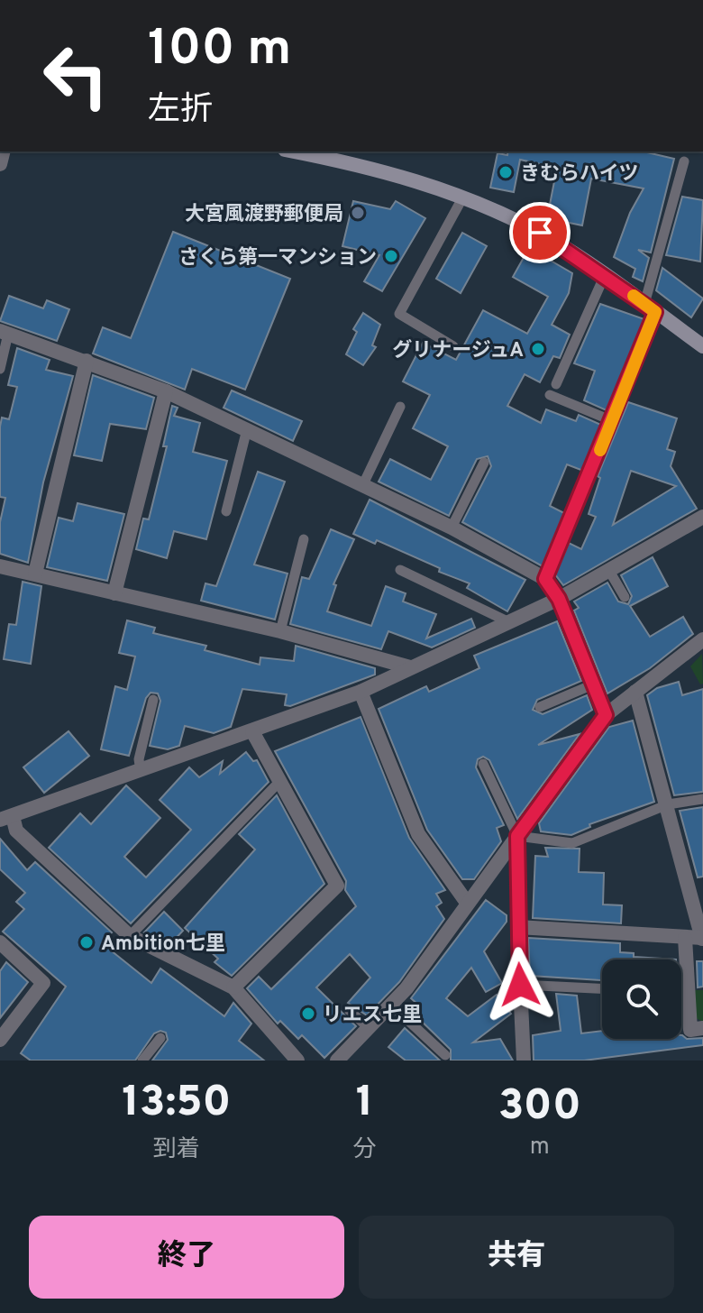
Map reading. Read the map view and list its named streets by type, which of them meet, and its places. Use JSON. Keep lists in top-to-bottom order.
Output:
{
  "places": [
    "きむらハイツ",
    "大宮風渡野郵便局",
    "さくら第一マンション",
    "グリナージュA",
    "Ambition七里",
    "リエス七里"
  ],
  "page": {
    "turn": ["100 m", "左折"],
    "eta": [
      "13:50",
      "到着",
      "1",
      "分",
      "300",
      "m"
    ],
    "buttons": ["終了", "共有"]
  }
}
